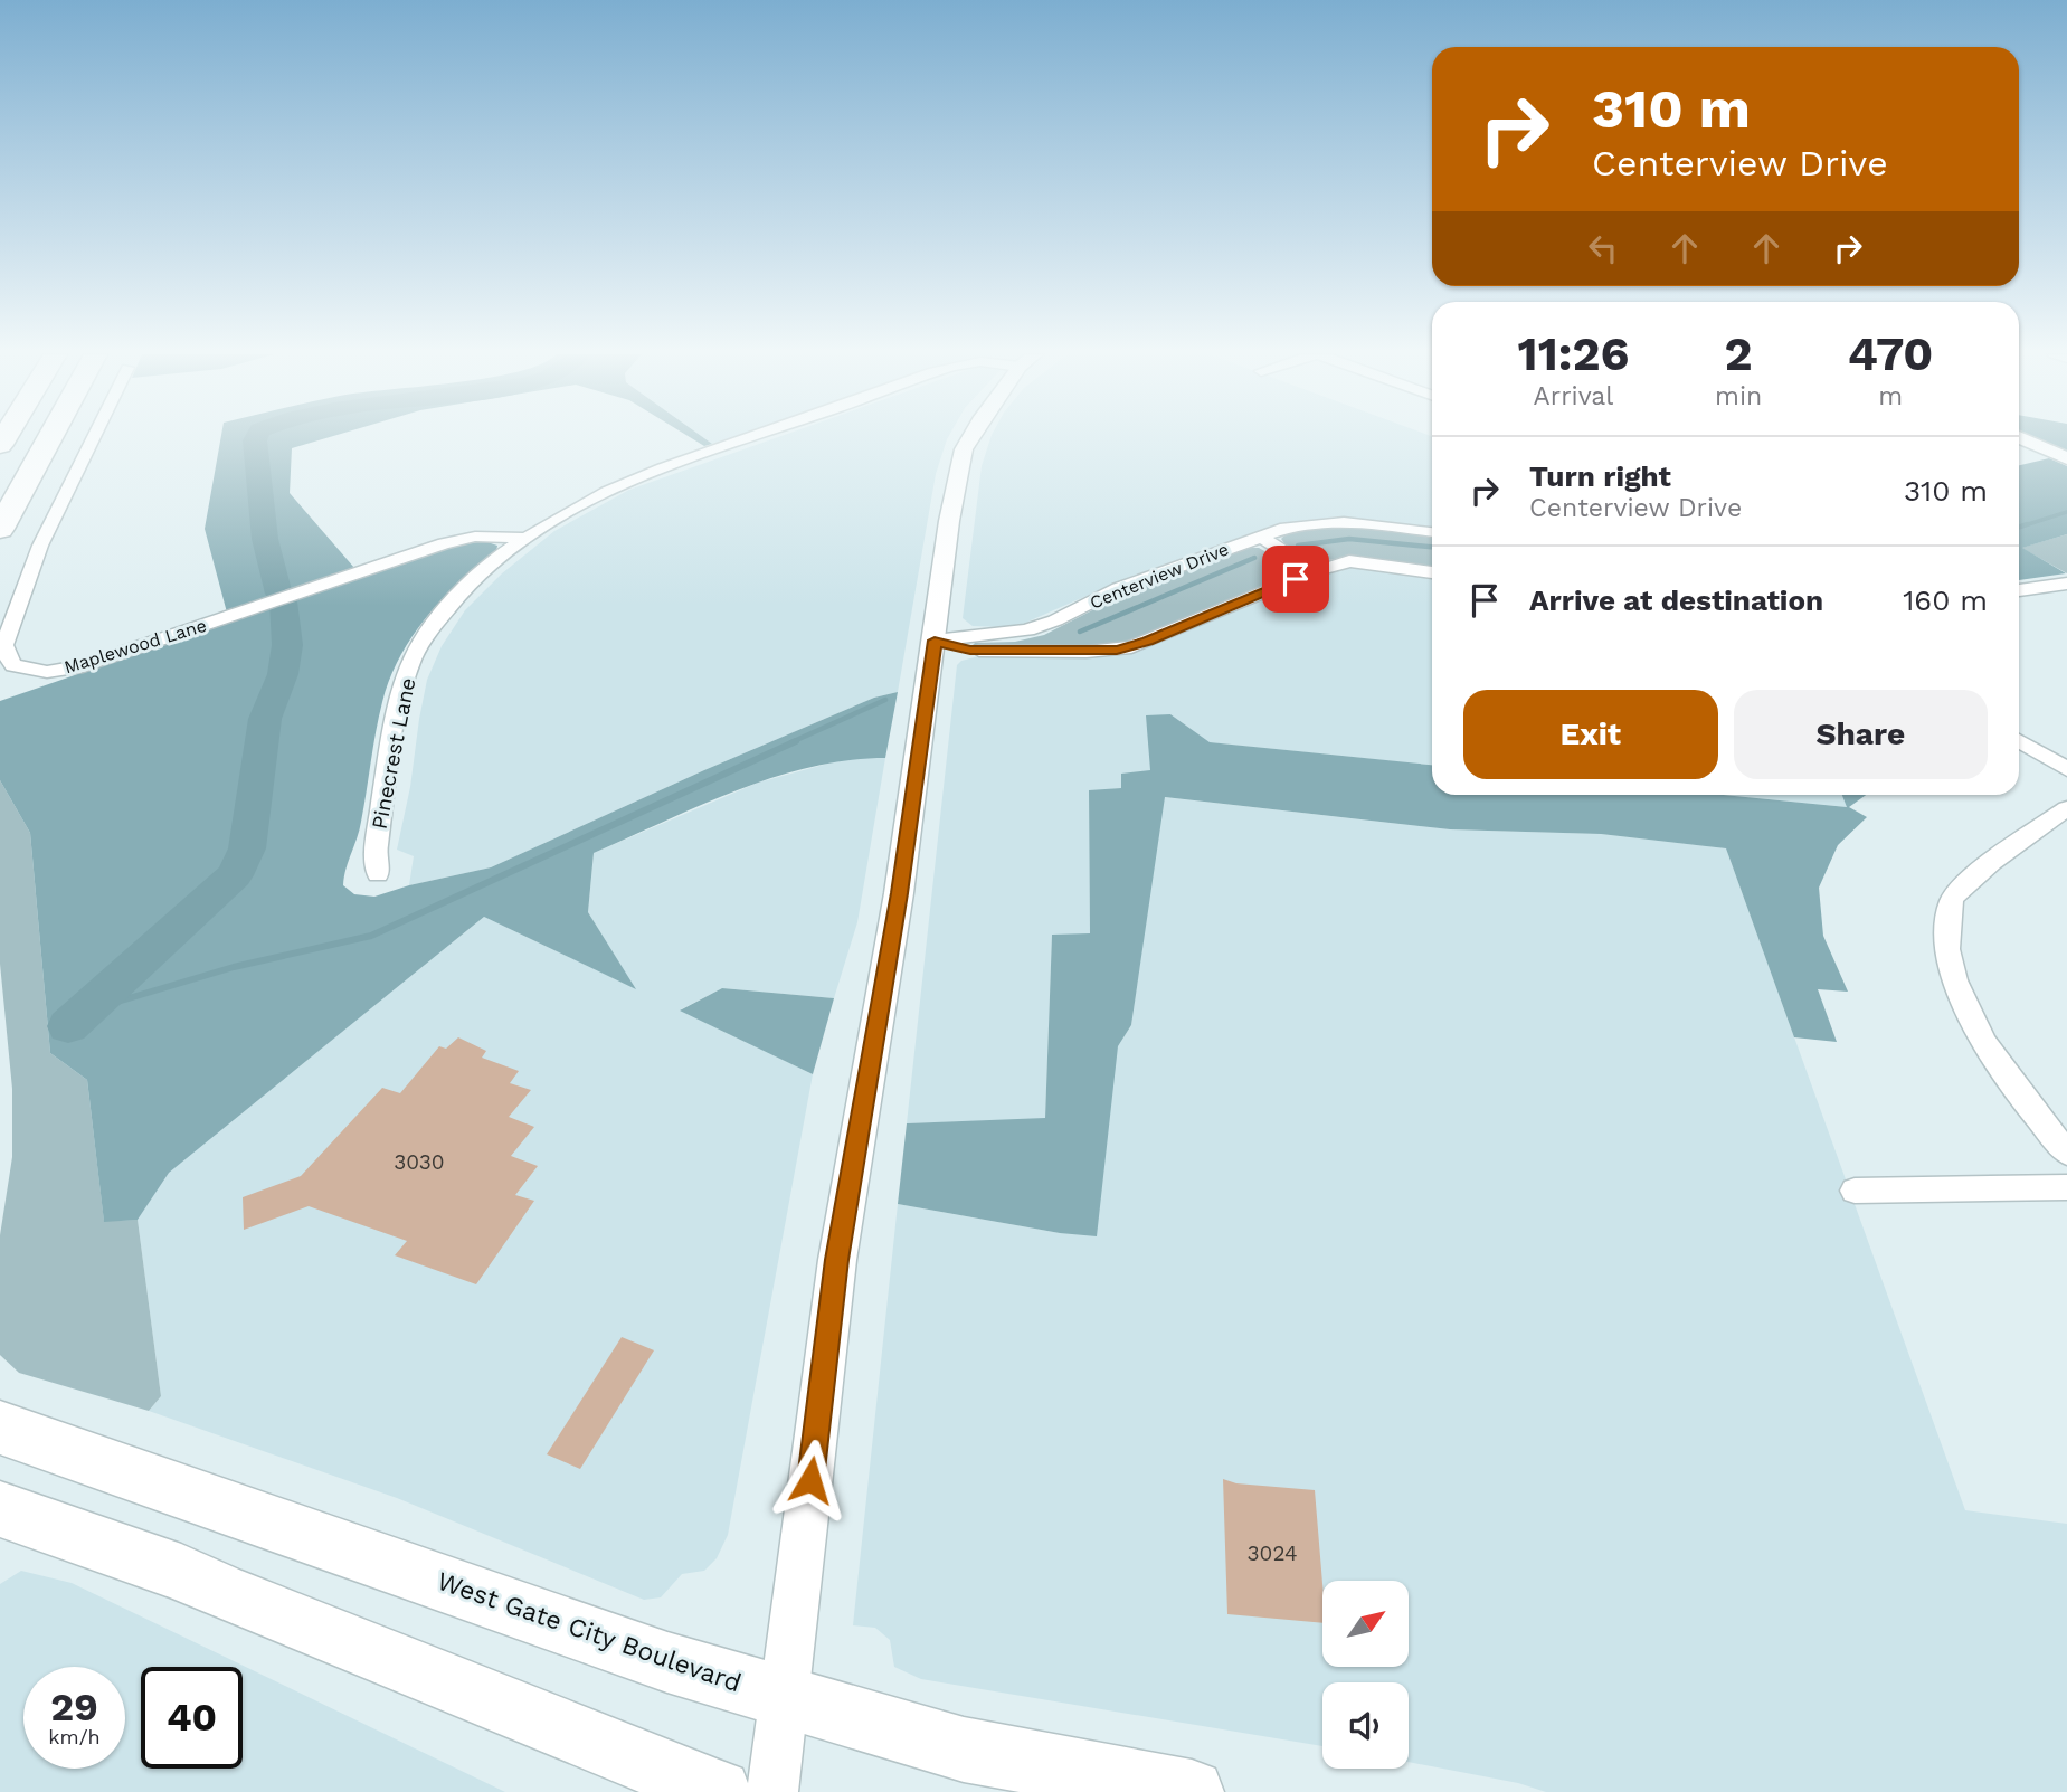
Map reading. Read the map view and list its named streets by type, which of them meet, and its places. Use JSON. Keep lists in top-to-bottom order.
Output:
{
  "streets": {
    "main road": ["West Gate City Boulevard"],
    "street": ["Centerview Drive", "Maplewood Lane", "Pinecrest Lane"]
  },
  "crossings": [
    ["Maplewood Lane", "Pinecrest Lane"]
  ],
  "house_numbers": ["3030", "3024"],
  "north": "top right",
  "page": {
    "turn": ["310 m", "Centerview Drive"],
    "eta": [
      "11:26",
      "Arrival",
      "2",
      "min",
      "470",
      "m"
    ],
    "list": [
      {
        "name": "Turn right",
        "note": "Centerview Drive",
        "value": "310 m"
      },
      {
        "name": "Arrive at destination",
        "value": "160 m"
      }
    ],
    "buttons": ["Exit", "Share"],
    "speed": "29 km/h",
    "limit": "40"
  }
}
